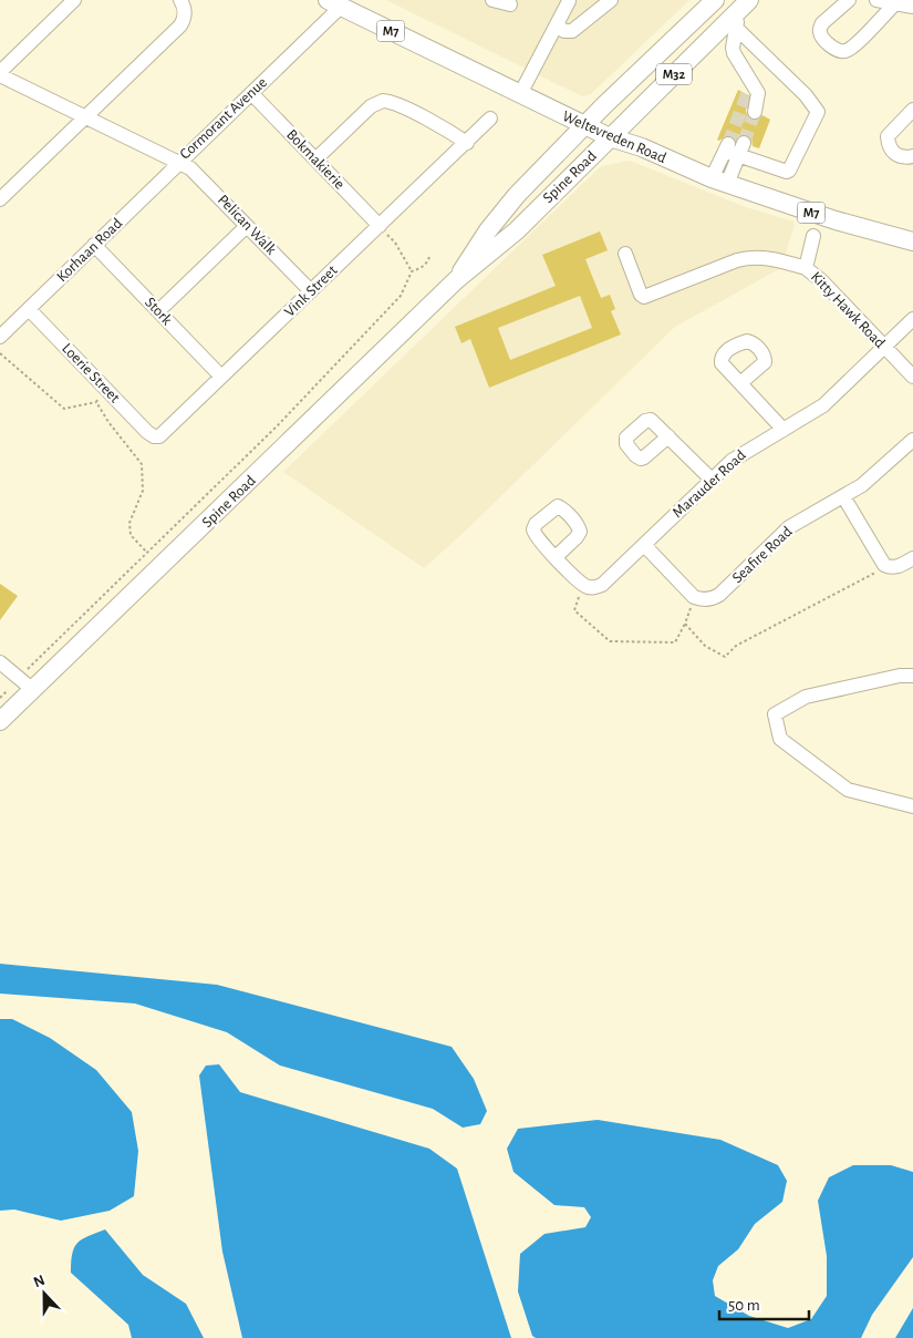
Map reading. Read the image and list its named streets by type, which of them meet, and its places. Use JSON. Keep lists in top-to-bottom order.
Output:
{
  "streets": {
    "main road": [
      "M7",
      "M32",
      "Weltevreden Road",
      "Spine Road"
    ],
    "street": [
      "Cormorant Avenue",
      "Bokmakierie",
      "Pelican Walk",
      "Korhaan Road",
      "Vink Street",
      "Kitty Hawk Road",
      "Stork",
      "Loerie Street",
      "Marauder Road",
      "Seafire Road"
    ]
  },
  "crossings": [
    ["Cormorant Avenue", "Weltevreden Road"],
    ["Cormorant Avenue", "Bokmakierie"],
    ["Cormorant Avenue", "Pelican Walk"],
    ["Cormorant Avenue", "Korhaan Road"],
    ["Weltevreden Road", "Spine Road"],
    ["Bokmakierie", "Vink Street"],
    ["Pelican Walk", "Korhaan Road"],
    ["Pelican Walk", "Vink Street"],
    ["Korhaan Road", "Stork"],
    ["Korhaan Road", "Loerie Street"],
    ["Vink Street", "Stork"],
    ["Vink Street", "Loerie Street"],
    ["Kitty Hawk Road", "Marauder Road"]
  ],
  "scale_bar": "50 m",
  "north": "top"
}
